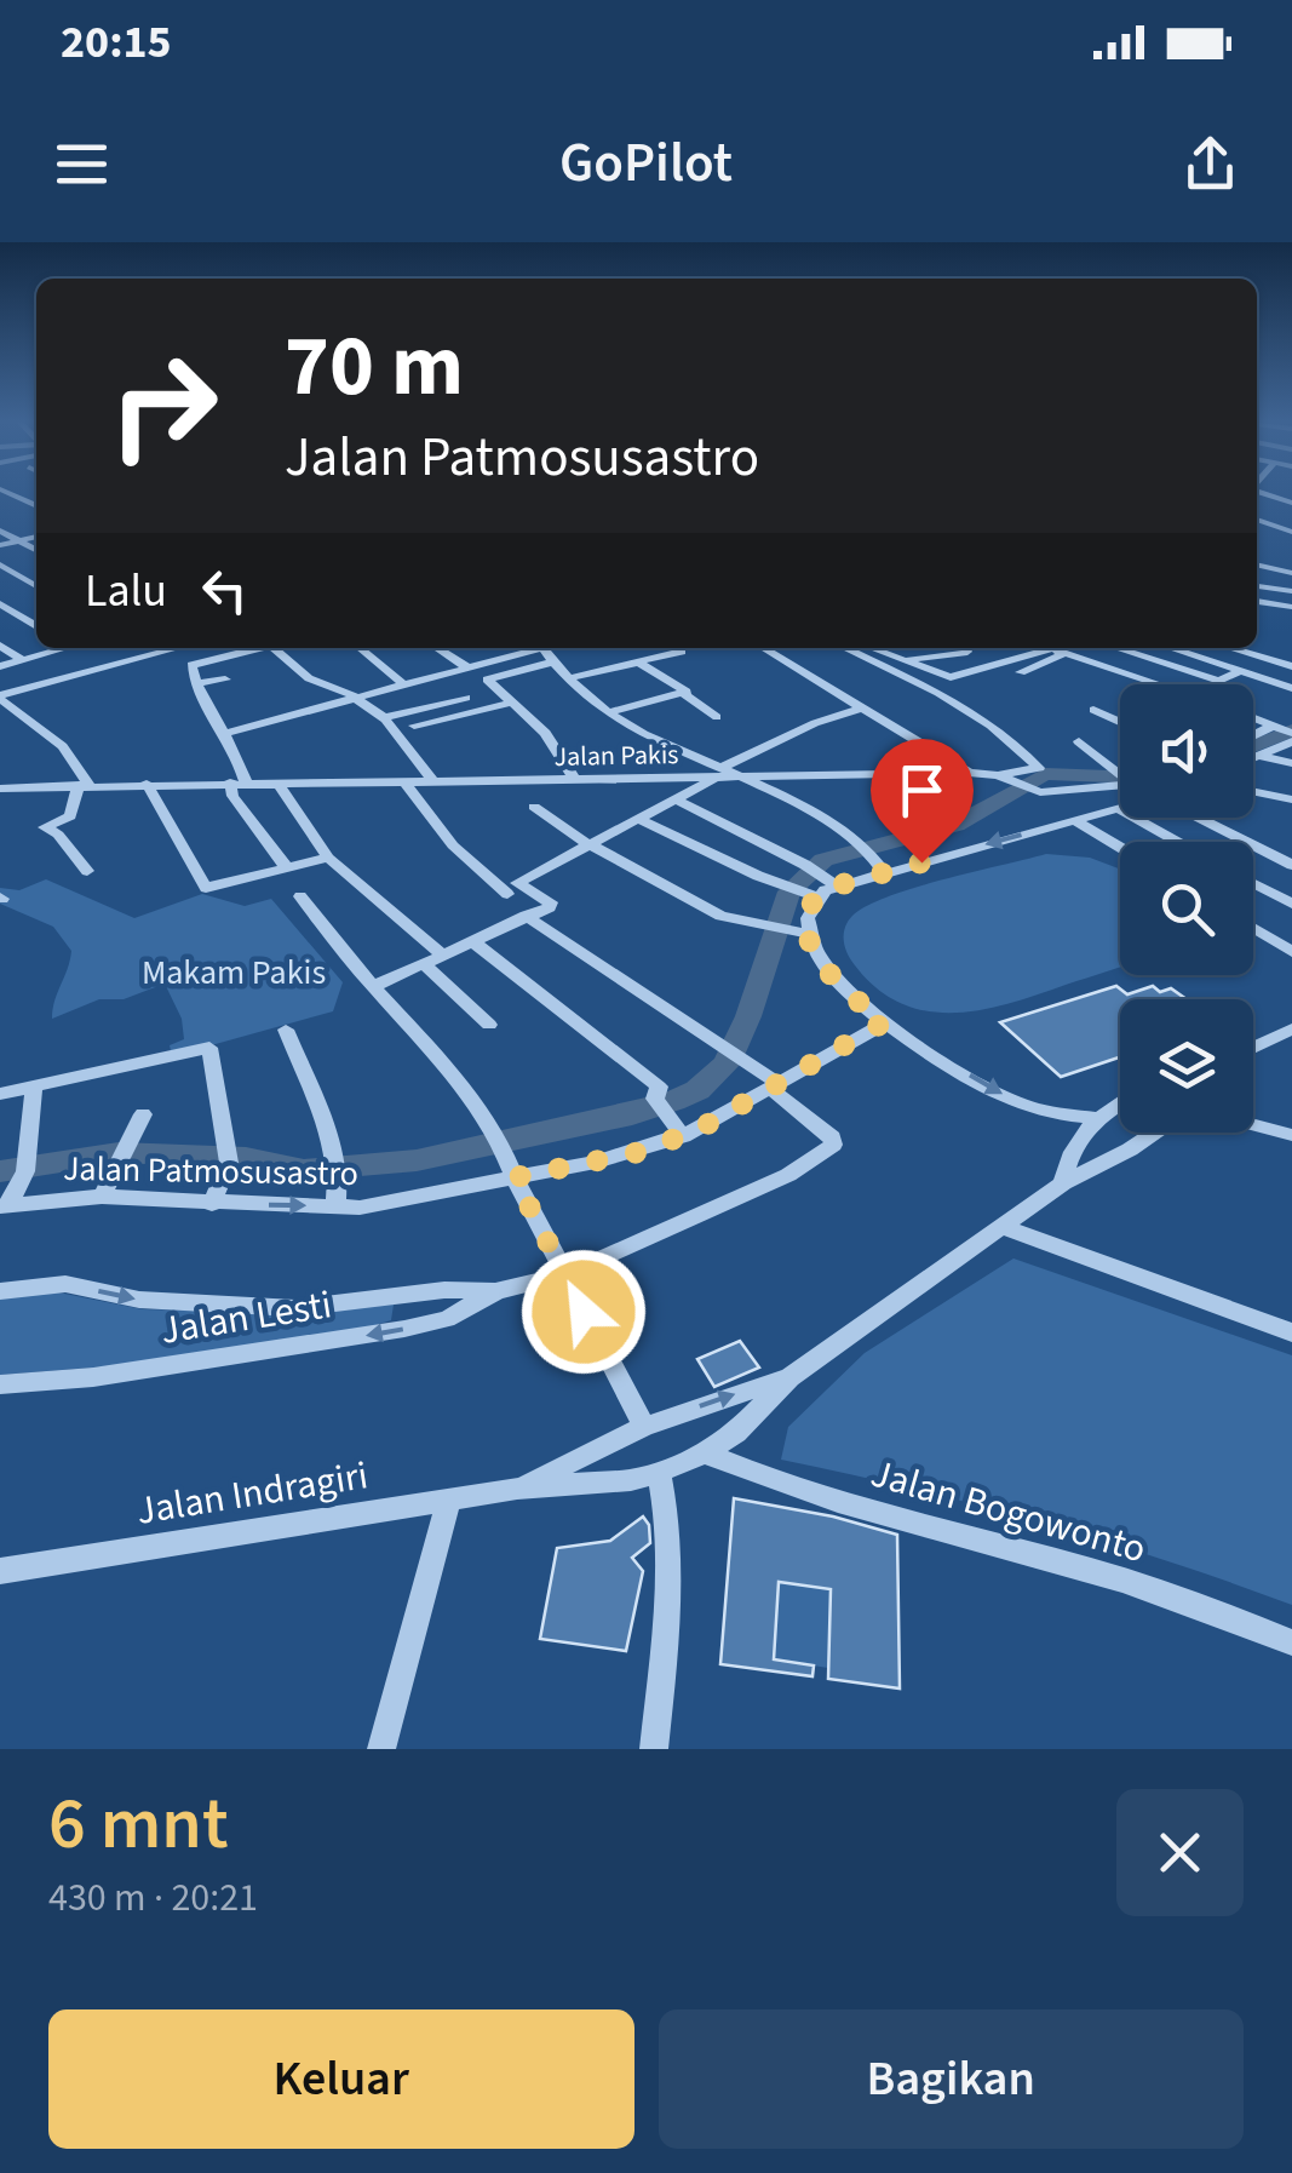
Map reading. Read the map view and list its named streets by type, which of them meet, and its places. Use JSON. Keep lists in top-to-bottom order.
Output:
{
  "streets": {
    "street": [
      "Jalan Pakis",
      "Jalan Patmosusastro",
      "Jalan Lesti",
      "Jalan Indragiri",
      "Jalan Bogowonto"
    ]
  },
  "crossings": [
    ["Jalan Patmosusastro", "Jalan Lesti"],
    ["Jalan Indragiri", "Jalan Bogowonto"]
  ],
  "parks": ["Makam Pakis"],
  "page": {
    "status": "20:15",
    "header": "GoPilot",
    "turn": ["70 m", "Jalan Patmosusastro"],
    "then": "Lalu",
    "heading": ["6 mnt", "430 m · 20:21"],
    "buttons": ["Keluar", "Bagikan"]
  }
}
